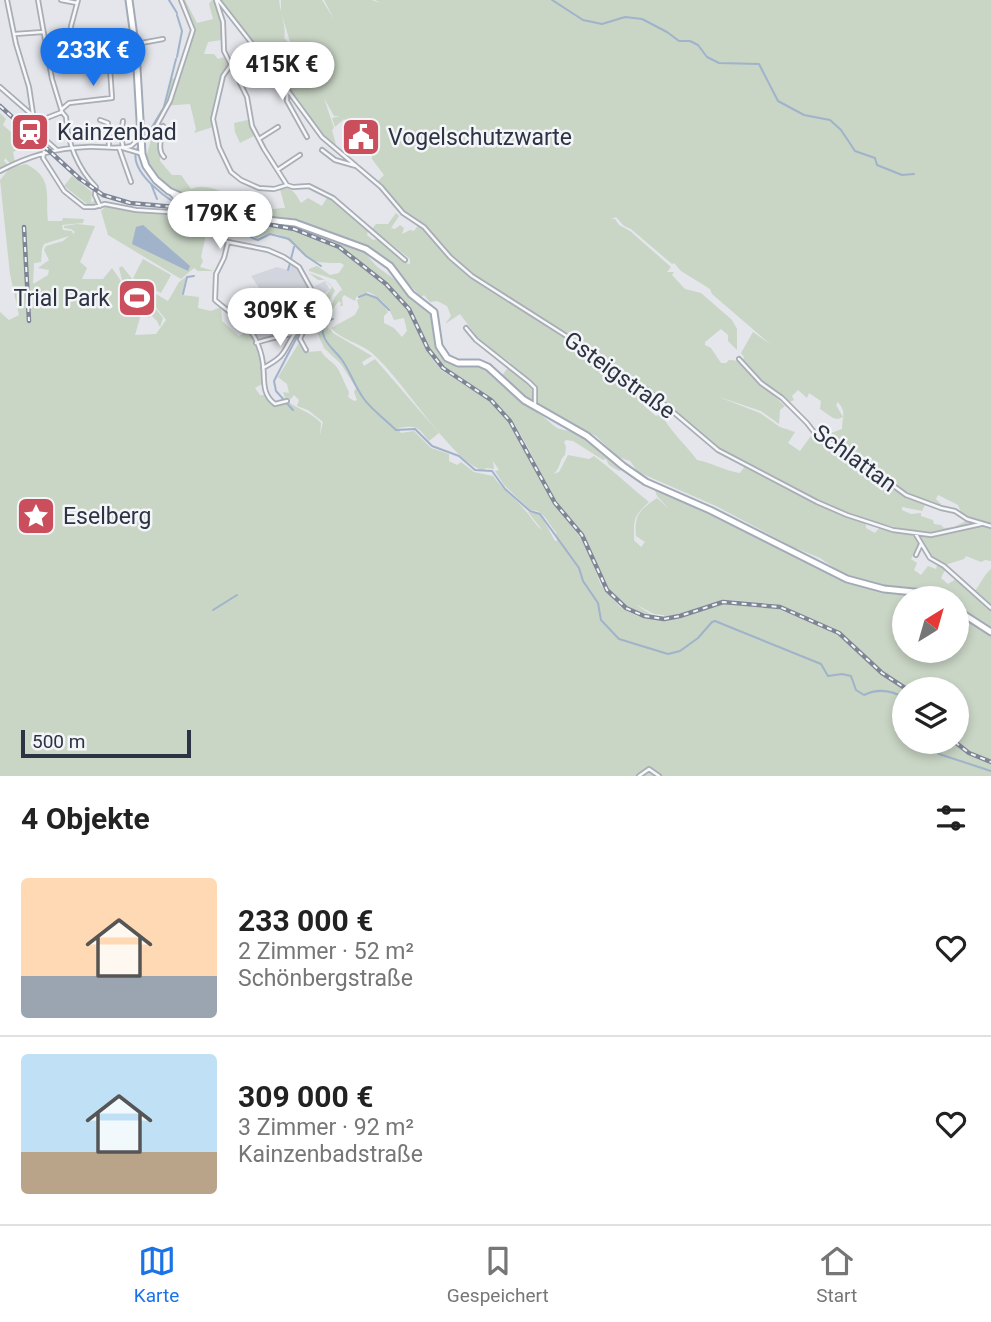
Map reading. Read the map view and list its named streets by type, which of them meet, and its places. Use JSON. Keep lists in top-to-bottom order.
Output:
{
  "streets": {
    "street": ["Gsteigstraße", "Schlattan"]
  },
  "crossings": [
    ["Gsteigstraße", "Schlattan"]
  ],
  "places": {
    "station": ["Kainzenbad"],
    "public building": ["Vogelschutzwarte"],
    "sports": ["Trial Park"],
    "place": ["Eselberg"]
  },
  "scale_bar": "500 m",
  "north": "top right",
  "page": {
    "price": [
      "233K €",
      "415K €",
      "179K €",
      "309K €"
    ],
    "scale": "500 m",
    "heading": "4 Objekte",
    "list": [
      {
        "name": "233 000 €",
        "note": "2 Zimmer · 52 m² · Schönbergstraße"
      },
      {
        "name": "309 000 €",
        "note": "3 Zimmer · 92 m² · Kainzenbadstraße"
      }
    ],
    "tabs": ["Karte", "Gespeichert", "Start"]
  }
}
